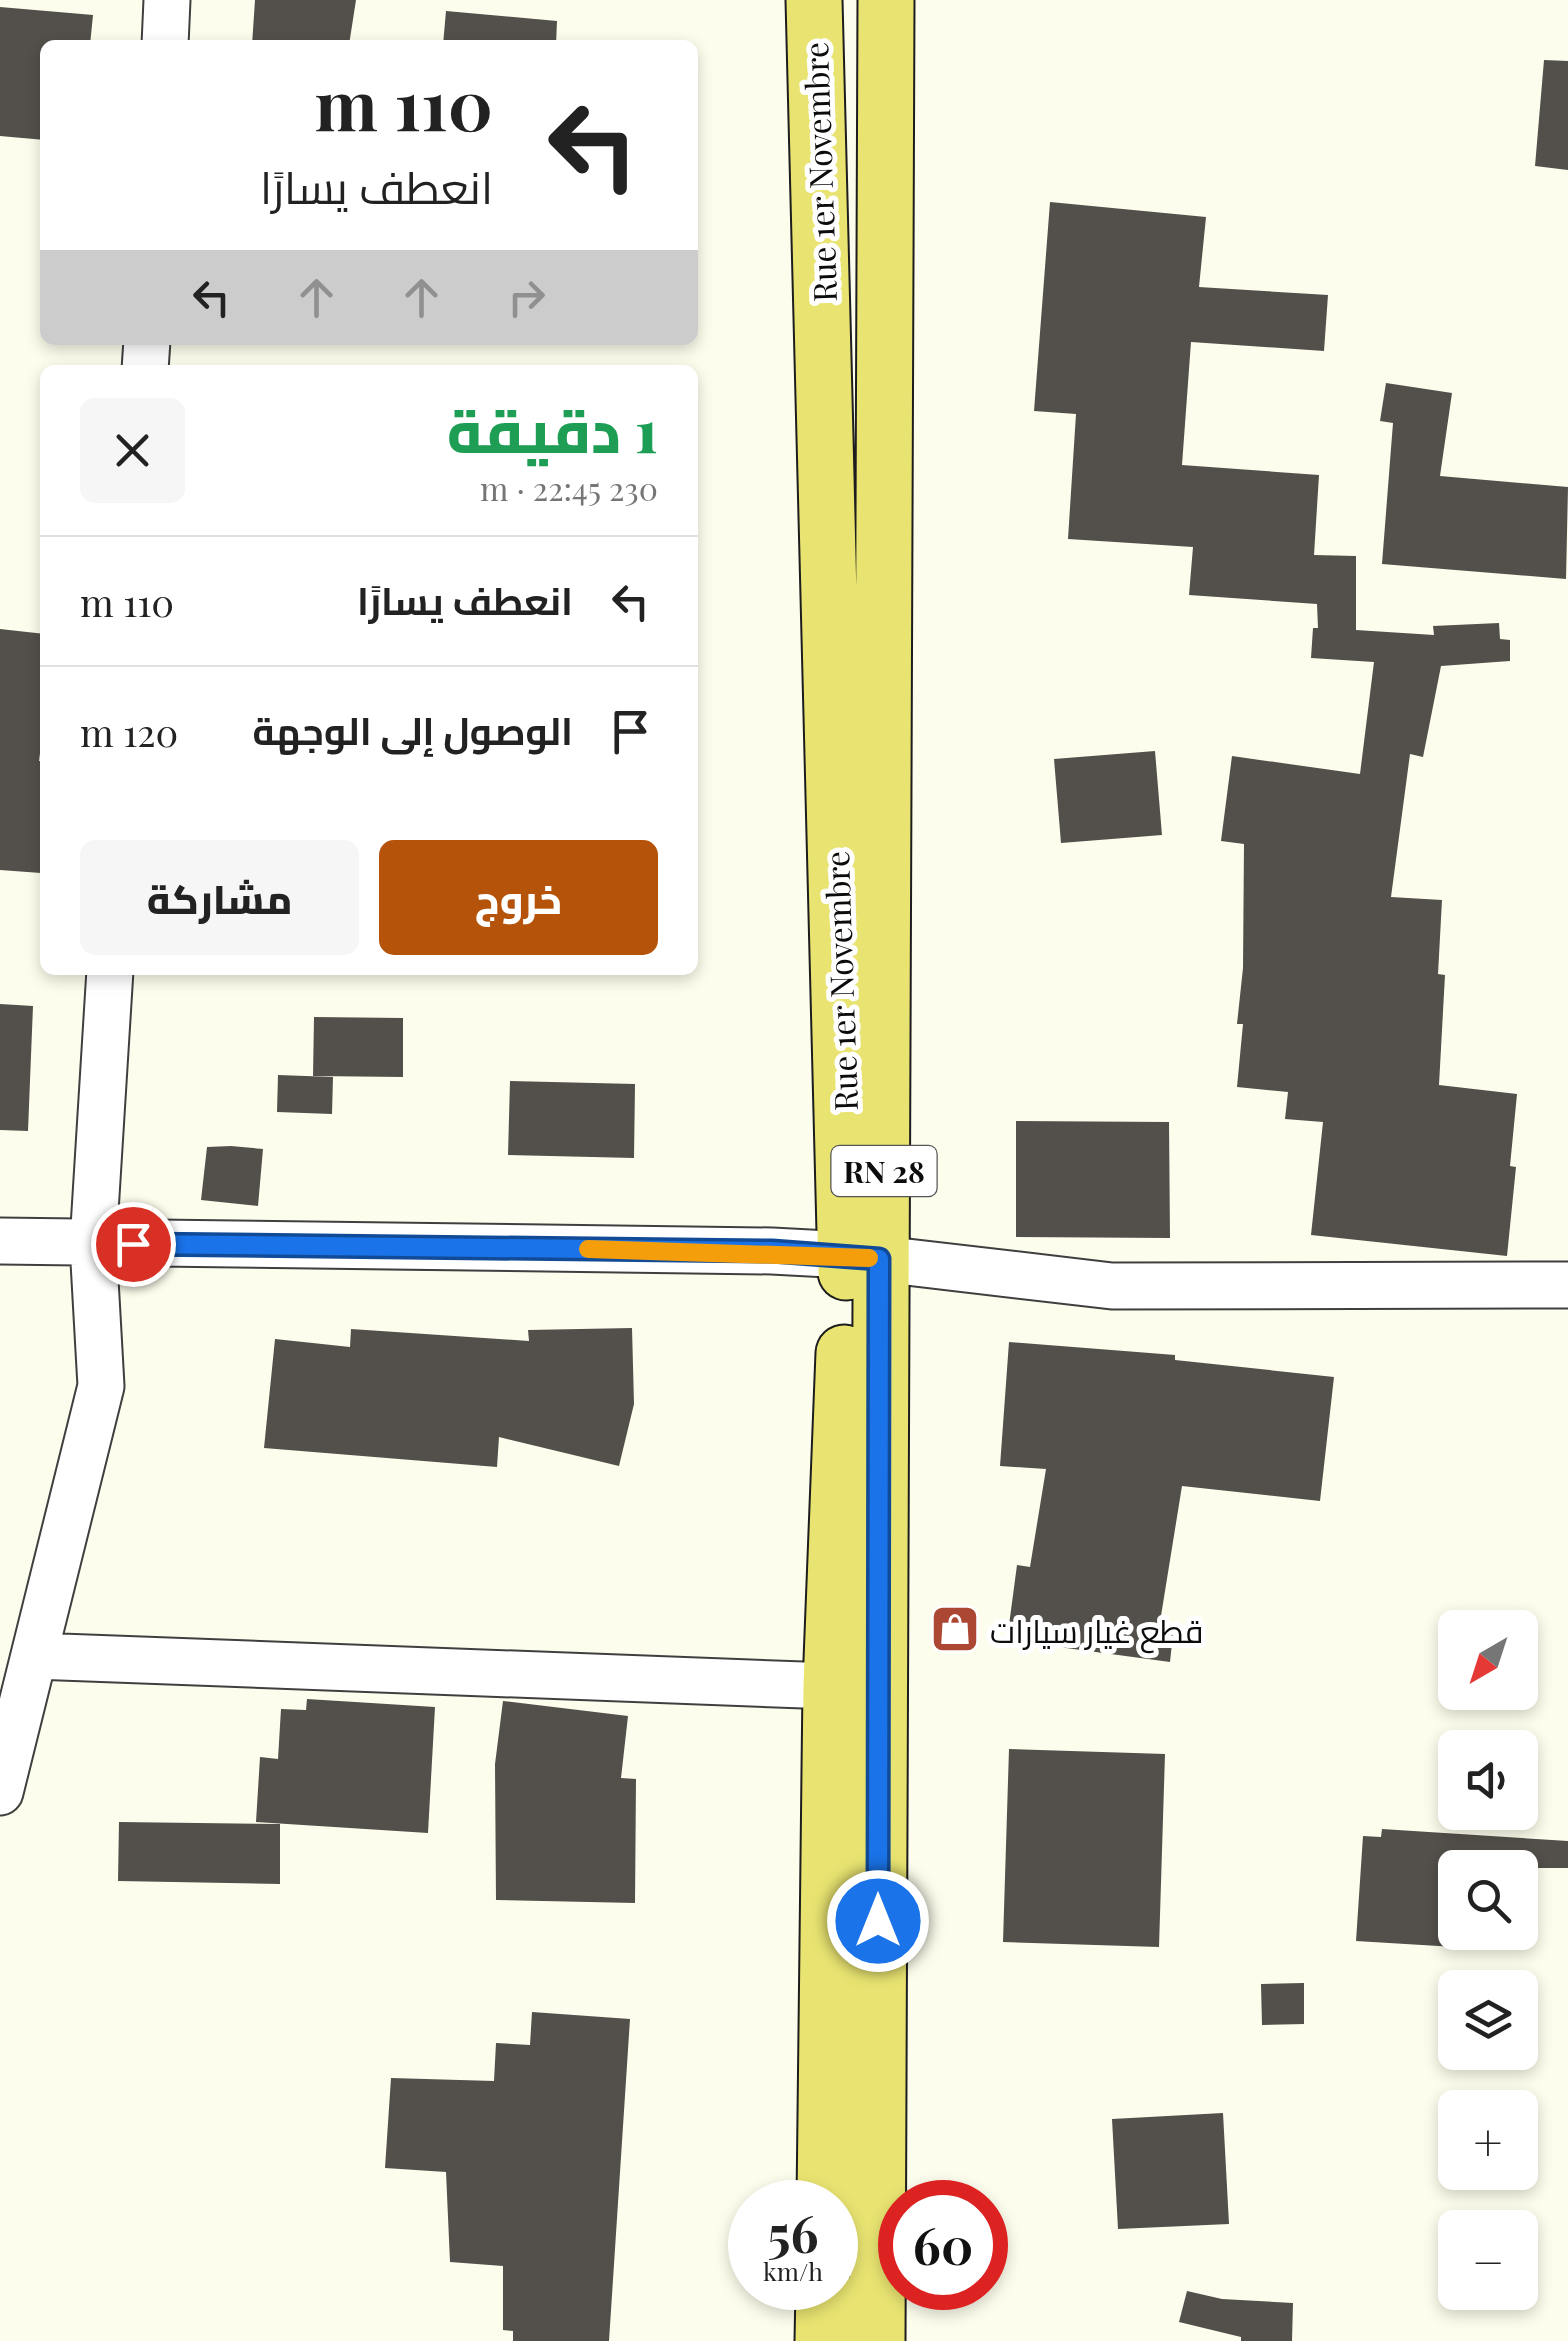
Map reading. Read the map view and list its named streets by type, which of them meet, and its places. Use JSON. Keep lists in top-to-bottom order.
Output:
{
  "streets": {
    "main road": ["Rue 1er Novembre", "RN 28"]
  },
  "crossings": [
    ["Rue 1er Novembre", "RN 28"]
  ],
  "places": {
    "shop": ["قطع غيار سيارات"]
  },
  "north": "bottom left",
  "page": {
    "turn": ["110 m", "انعطف يسارًا"],
    "heading": ["1 دقيقة", "230 m · 22:45"],
    "list": [
      {
        "name": "انعطف يسارًا",
        "value": "110 m"
      },
      {
        "name": "الوصول إلى الوجهة",
        "value": "120 m"
      }
    ],
    "buttons": ["خروج", "مشاركة"],
    "map_buttons": ["+", "−"],
    "speed": "56 km/h",
    "limit": "60"
  }
}
